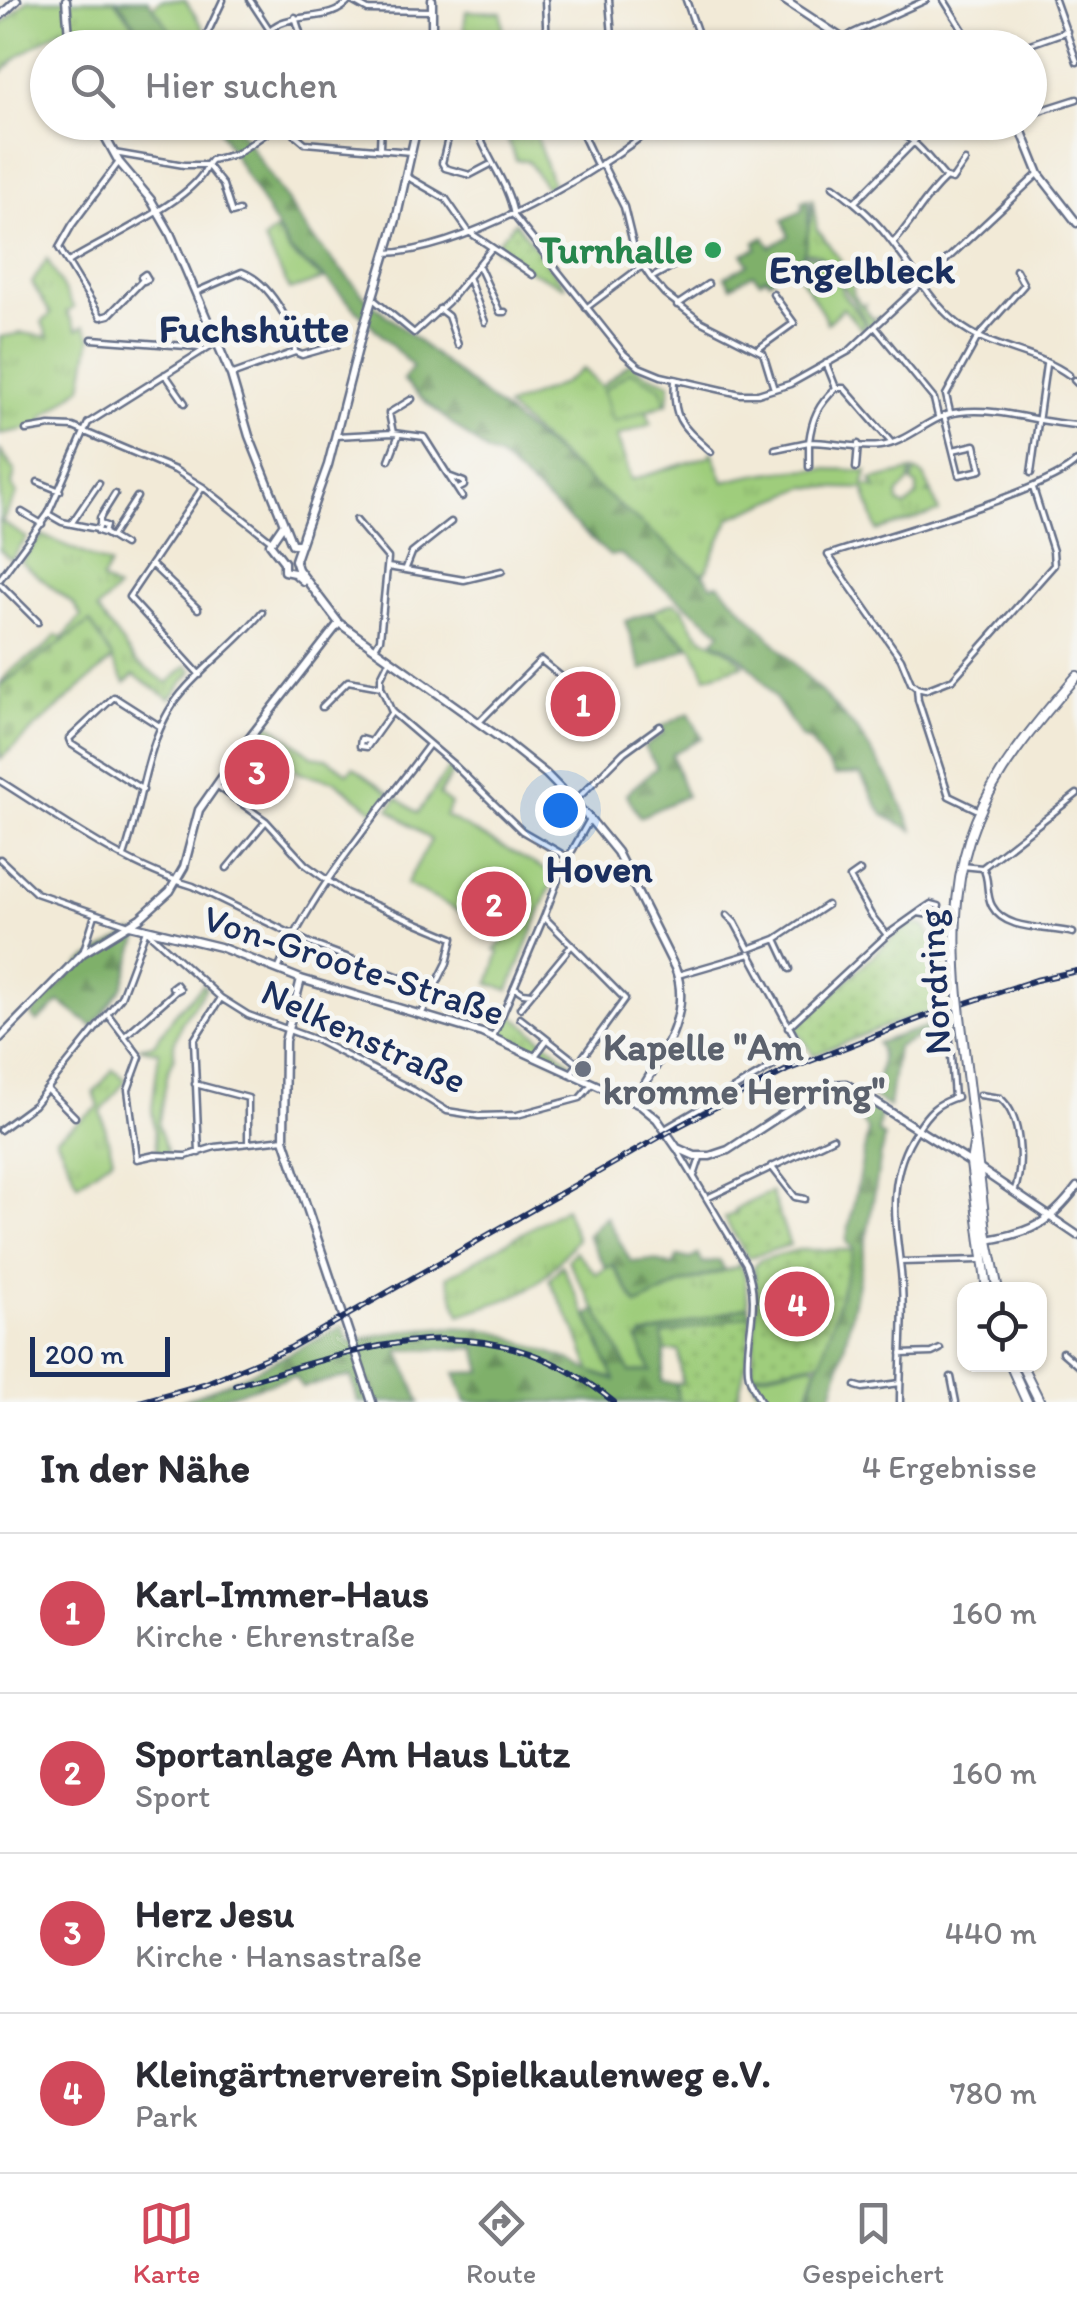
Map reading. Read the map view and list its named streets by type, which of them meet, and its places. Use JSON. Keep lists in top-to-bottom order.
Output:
{
  "streets": {
    "main road": ["Nordring"],
    "street": ["Von-Groote-Straße", "Nelkenstraße"]
  },
  "crossings": [
    ["Von-Groote-Straße", "Nelkenstraße"]
  ],
  "districts": ["Engelbleck", "Fuchshütte", "Hoven"],
  "places": ["Turnhalle", "Kapelle \"Am kromme Herring\""],
  "scale_bar": "200 m",
  "page": {
    "search": "Hier suchen",
    "pins": [
      "1",
      "3",
      "2",
      "4"
    ],
    "scale": "200 m",
    "heading": ["In der Nähe", "4 Ergebnisse"],
    "list": [
      {
        "mark": "1",
        "name": "Karl-Immer-Haus",
        "note": "Kirche · Ehrenstraße",
        "value": "160 m"
      },
      {
        "mark": "2",
        "name": "Sportanlage Am Haus Lütz",
        "note": "Sport",
        "value": "160 m"
      },
      {
        "mark": "3",
        "name": "Herz Jesu",
        "note": "Kirche · Hansastraße",
        "value": "440 m"
      },
      {
        "mark": "4",
        "name": "Kleingärtnerverein Spielkaulenweg e.V.",
        "note": "Park",
        "value": "780 m"
      }
    ],
    "nav": ["Karte", "Route", "Gespeichert"]
  }
}
